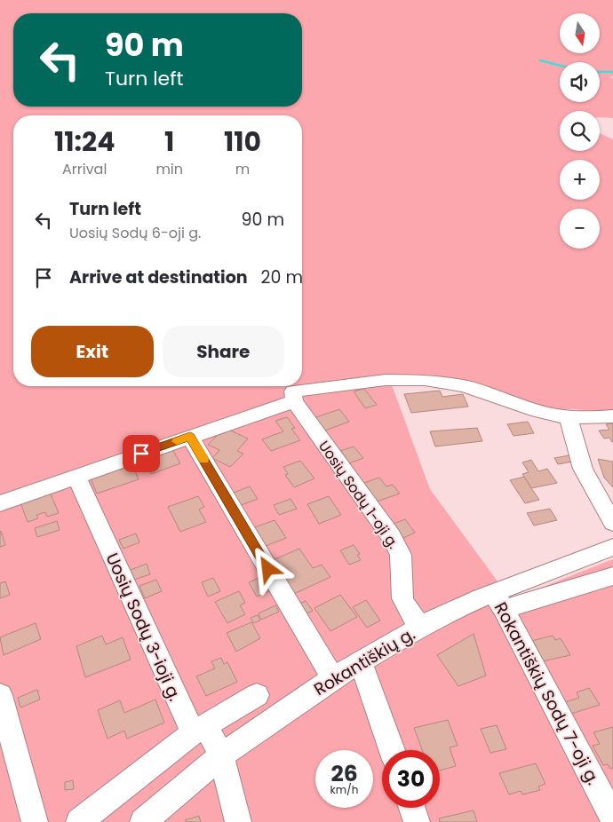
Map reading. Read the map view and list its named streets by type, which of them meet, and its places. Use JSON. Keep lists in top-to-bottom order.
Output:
{
  "streets": {
    "street": [
      "Uosių Sodų 1-oji g.",
      "Uosių Sodų 3-ioji g.",
      "Rokantiškių g.",
      "Rokantiškių Sodų 7-oji g."
    ]
  },
  "crossings": [
    ["Uosių Sodų 1-oji g.", "Rokantiškių g."],
    ["Uosių Sodų 3-ioji g.", "Rokantiškių g."],
    ["Rokantiškių g.", "Rokantiškių Sodų 7-oji g."]
  ],
  "north": "bottom",
  "page": {
    "map_buttons": ["+", "−"],
    "turn": ["90 m", "Turn left"],
    "eta": [
      "11:24",
      "Arrival",
      "1",
      "min",
      "110",
      "m"
    ],
    "list": [
      {
        "name": "Turn left",
        "note": "Uosių Sodų 6-oji g.",
        "value": "90 m"
      },
      {
        "name": "Arrive at destination",
        "value": "20 m"
      }
    ],
    "buttons": ["Exit", "Share"],
    "speed": "26 km/h",
    "limit": "30"
  }
}
